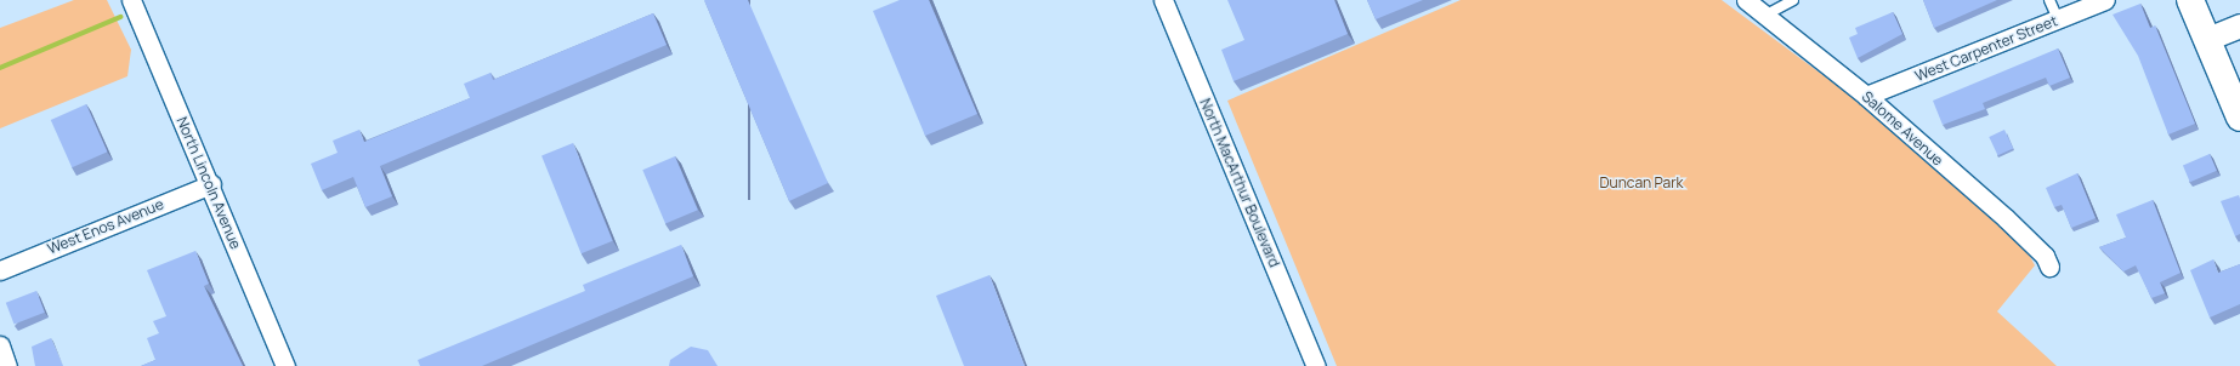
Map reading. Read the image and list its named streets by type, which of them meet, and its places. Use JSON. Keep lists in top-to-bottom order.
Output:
{
  "streets": {
    "street": [
      "West Carpenter Street",
      "Salome Avenue",
      "North Lincoln Avenue",
      "North MacArthur Boulevard",
      "West Enos Avenue"
    ]
  },
  "crossings": [
    ["West Carpenter Street", "Salome Avenue"],
    ["North Lincoln Avenue", "West Enos Avenue"]
  ],
  "parks": ["Duncan Park"]
}
